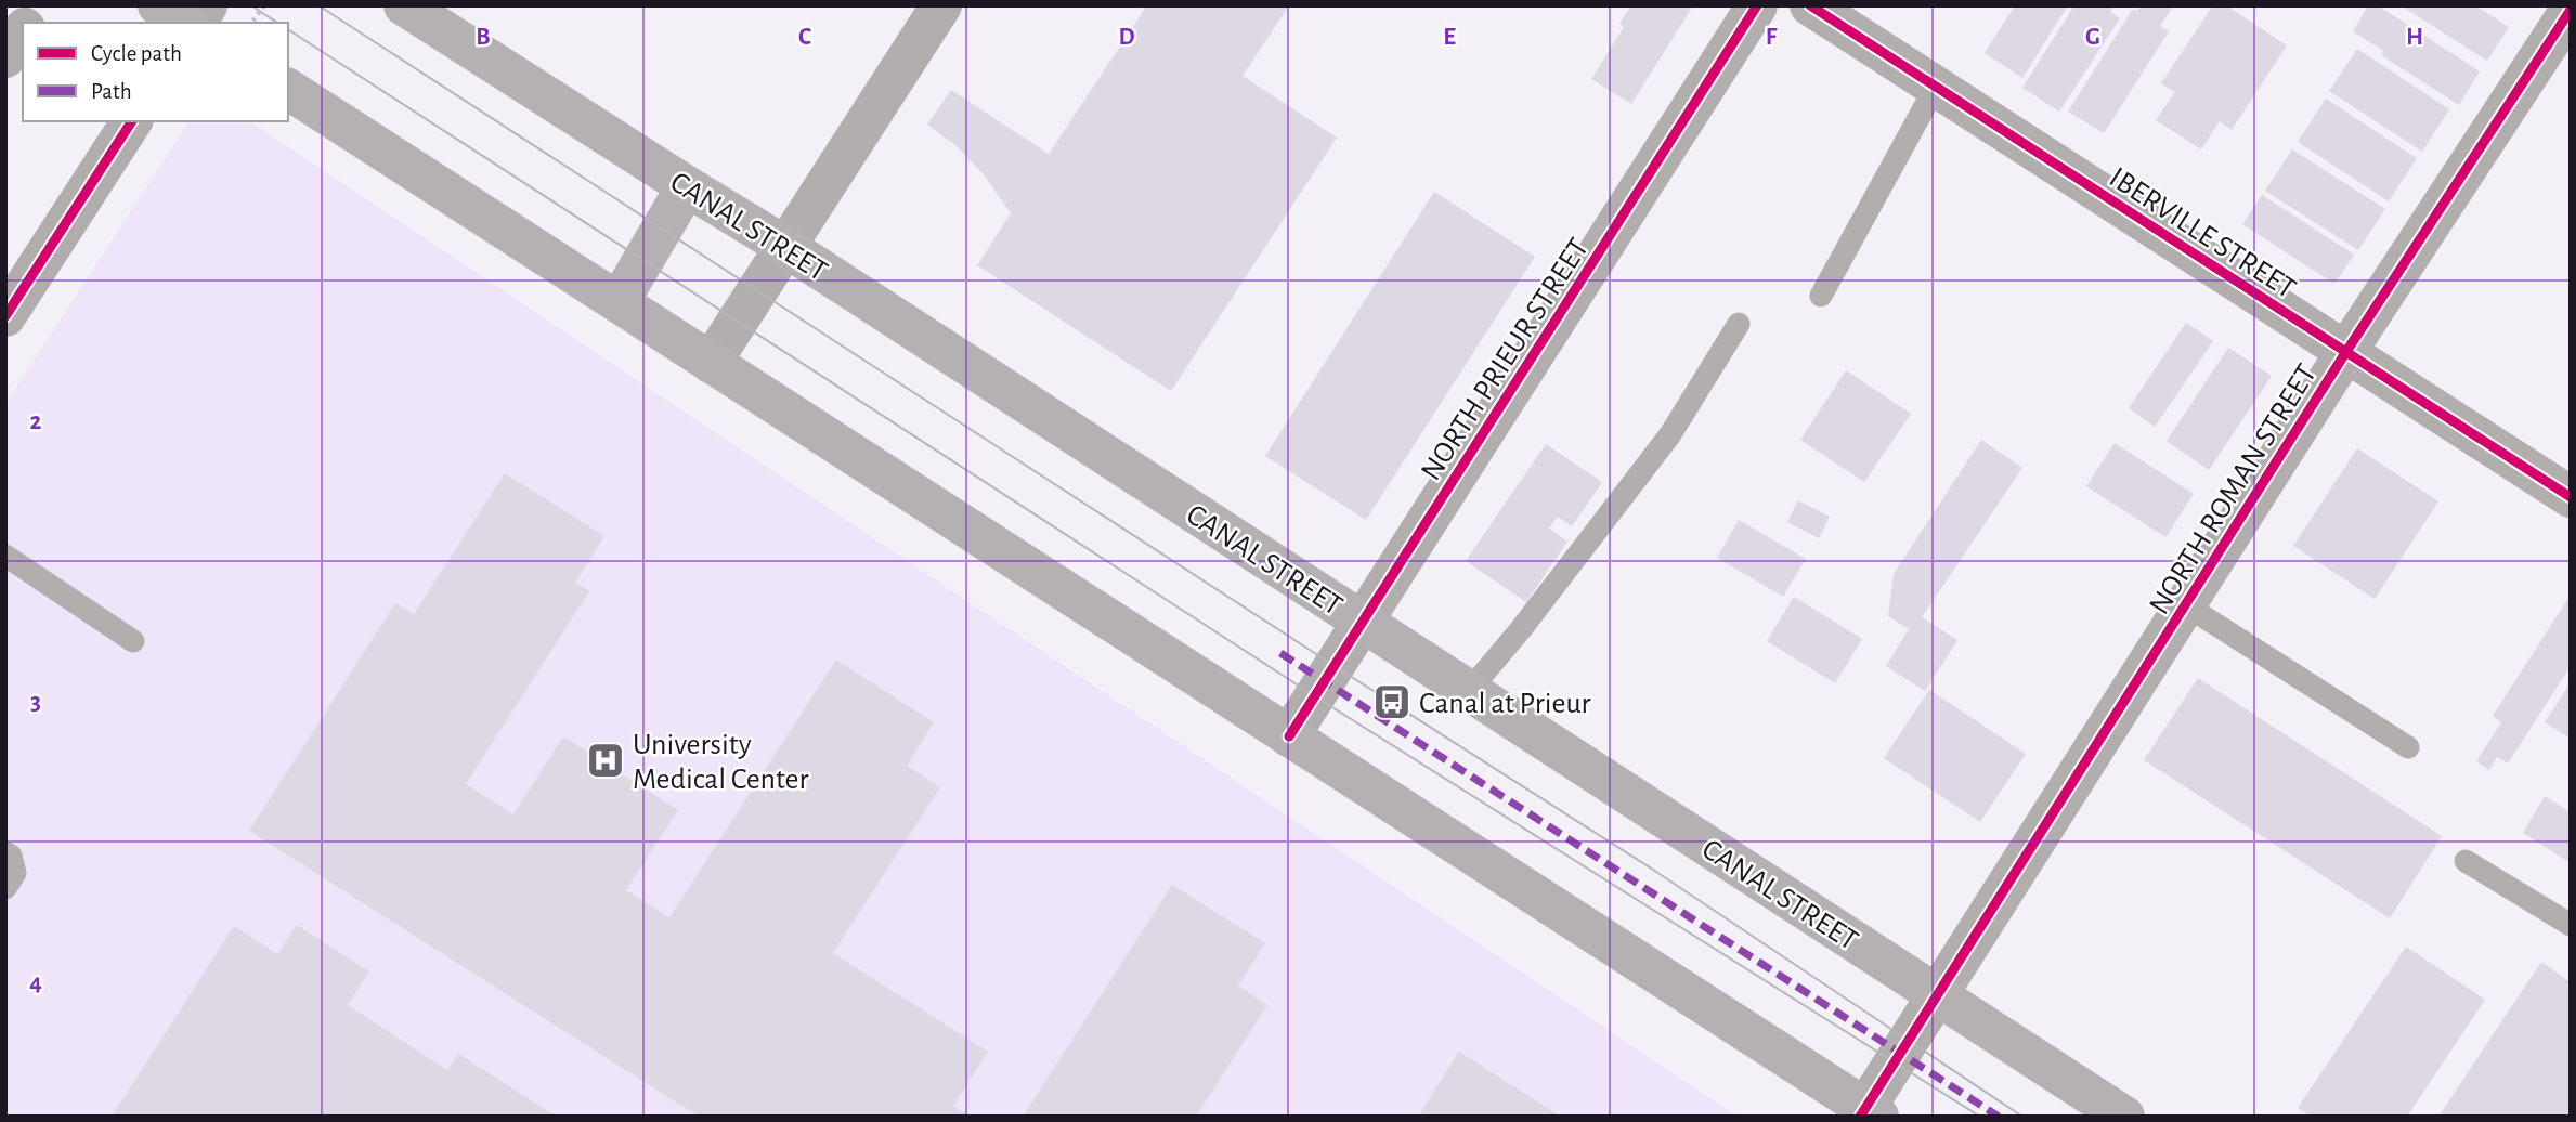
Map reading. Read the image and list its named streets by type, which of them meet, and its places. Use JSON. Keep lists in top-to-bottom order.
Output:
{
  "streets": {
    "main road": ["CANAL STREET"],
    "street": ["IBERVILLE STREET", "NORTH PRIEUR STREET", "NORTH ROMAN STREET"]
  },
  "crossings": [
    ["CANAL STREET", "NORTH PRIEUR STREET"],
    ["CANAL STREET", "NORTH ROMAN STREET"],
    ["IBERVILLE STREET", "NORTH ROMAN STREET"]
  ],
  "places": {
    "bus stop": ["Canal at Prieur"],
    "hospital": ["University Medical Center"]
  },
  "legend": ["Cycle path", "Path"],
  "grid": {
    "columns": [
      "B",
      "C",
      "D",
      "E",
      "F",
      "G",
      "H"
    ],
    "rows": ["2", "3", "4"]
  }
}
